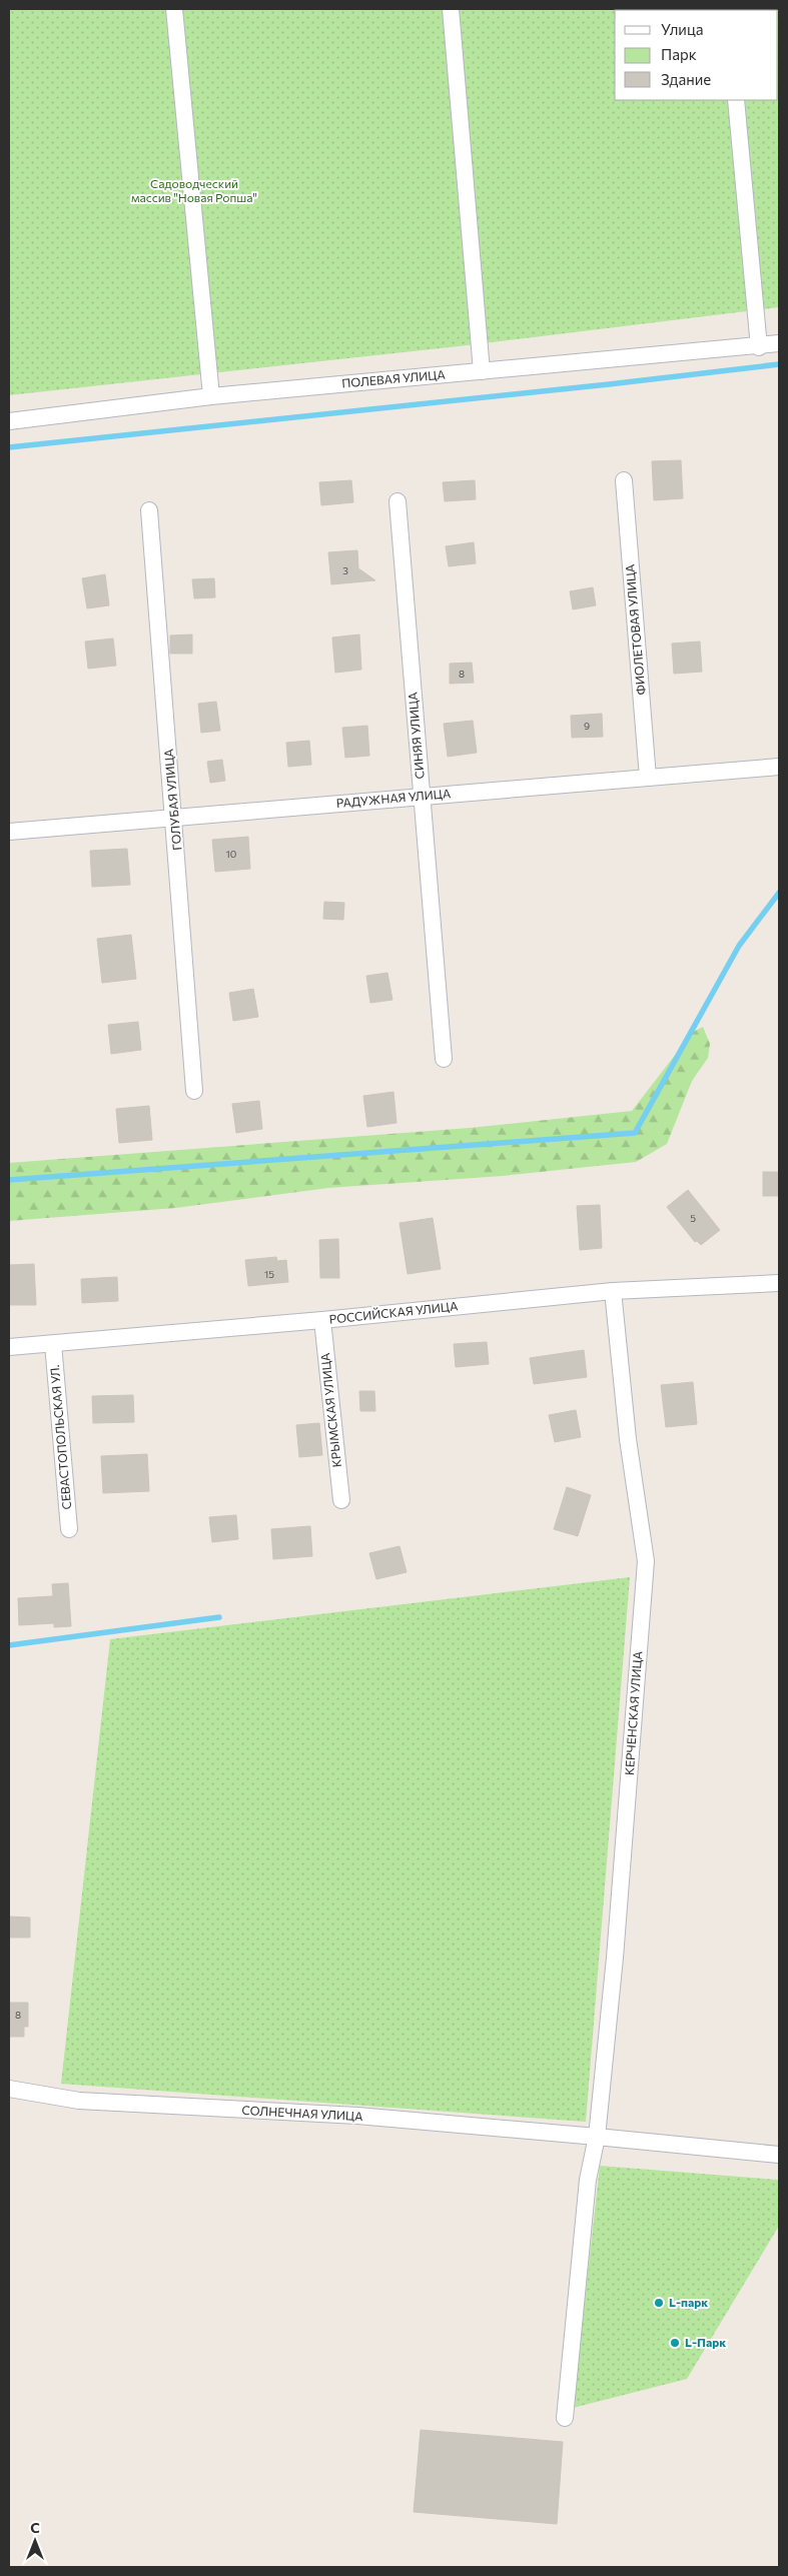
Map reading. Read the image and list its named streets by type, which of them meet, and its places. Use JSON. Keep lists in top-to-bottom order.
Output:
{
  "streets": {
    "street": [
      "ПОЛЕВАЯ УЛИЦА",
      "ФИОЛЕТОВАЯ УЛИЦА",
      "СИНЯЯ УЛИЦА",
      "РАДУЖНАЯ УЛИЦА",
      "ГОЛУБАЯ УЛИЦА",
      "РОССИЙСКАЯ УЛИЦА",
      "КРЫМСКАЯ УЛИЦА",
      "СЕВАСТОПОЛЬСКАЯ УЛ.",
      "КЕРЧЕНСКАЯ УЛИЦА",
      "СОЛНЕЧНАЯ УЛИЦА"
    ]
  },
  "crossings": [
    ["ФИОЛЕТОВАЯ УЛИЦА", "РАДУЖНАЯ УЛИЦА"],
    ["СИНЯЯ УЛИЦА", "РАДУЖНАЯ УЛИЦА"],
    ["РАДУЖНАЯ УЛИЦА", "ГОЛУБАЯ УЛИЦА"],
    ["РОССИЙСКАЯ УЛИЦА", "КРЫМСКАЯ УЛИЦА"],
    ["РОССИЙСКАЯ УЛИЦА", "СЕВАСТОПОЛЬСКАЯ УЛ."],
    ["РОССИЙСКАЯ УЛИЦА", "КЕРЧЕНСКАЯ УЛИЦА"],
    ["КЕРЧЕНСКАЯ УЛИЦА", "СОЛНЕЧНАЯ УЛИЦА"]
  ],
  "parks": ["Садоводческий массив \"Новая Ропша\""],
  "places": ["L-парк", "L-Парк"],
  "house_numbers": [
    "3",
    "8",
    "9",
    "10",
    "5",
    "15",
    "8"
  ],
  "legend": ["Улица", "Парк", "Здание"],
  "north": "top"
}
